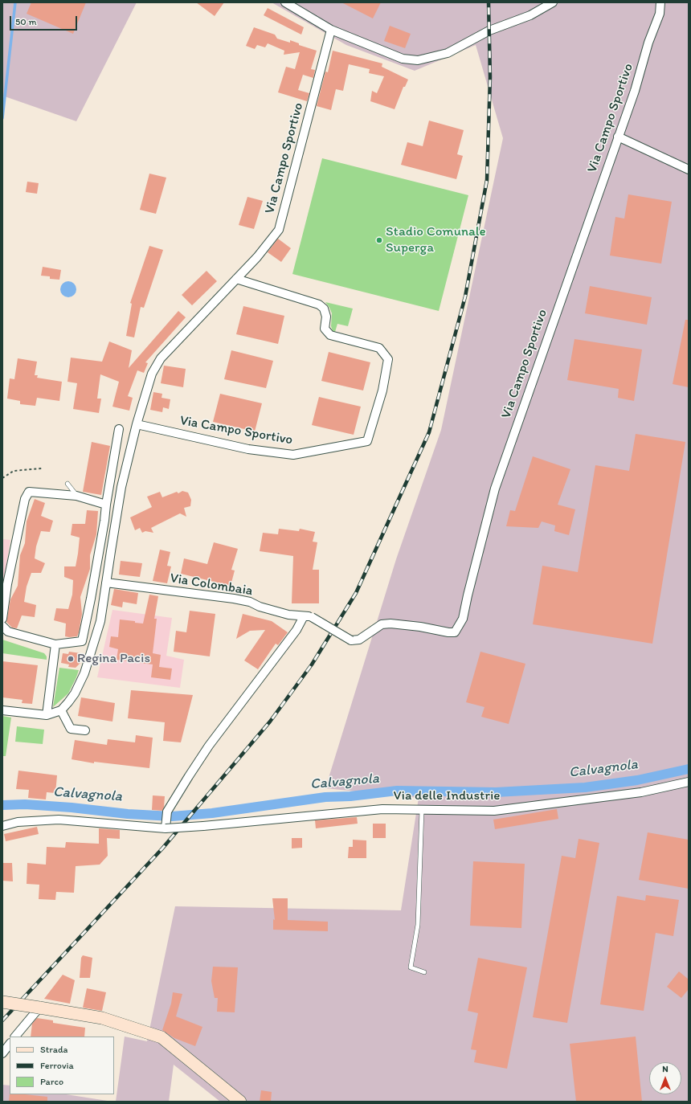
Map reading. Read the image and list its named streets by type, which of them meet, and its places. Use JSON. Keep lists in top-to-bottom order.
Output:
{
  "streets": {
    "street": ["Via Campo Sportivo", "Via Colombaia", "Via delle Industrie"]
  },
  "crossings": [
    ["Via Campo Sportivo", "Via Colombaia"]
  ],
  "water": ["Calvagnola"],
  "places": ["Stadio Comunale Superga", "Regina Pacis"],
  "legend": ["Strada", "Ferrovia", "Parco"],
  "scale_bar": "50 m",
  "north": "top"
}
